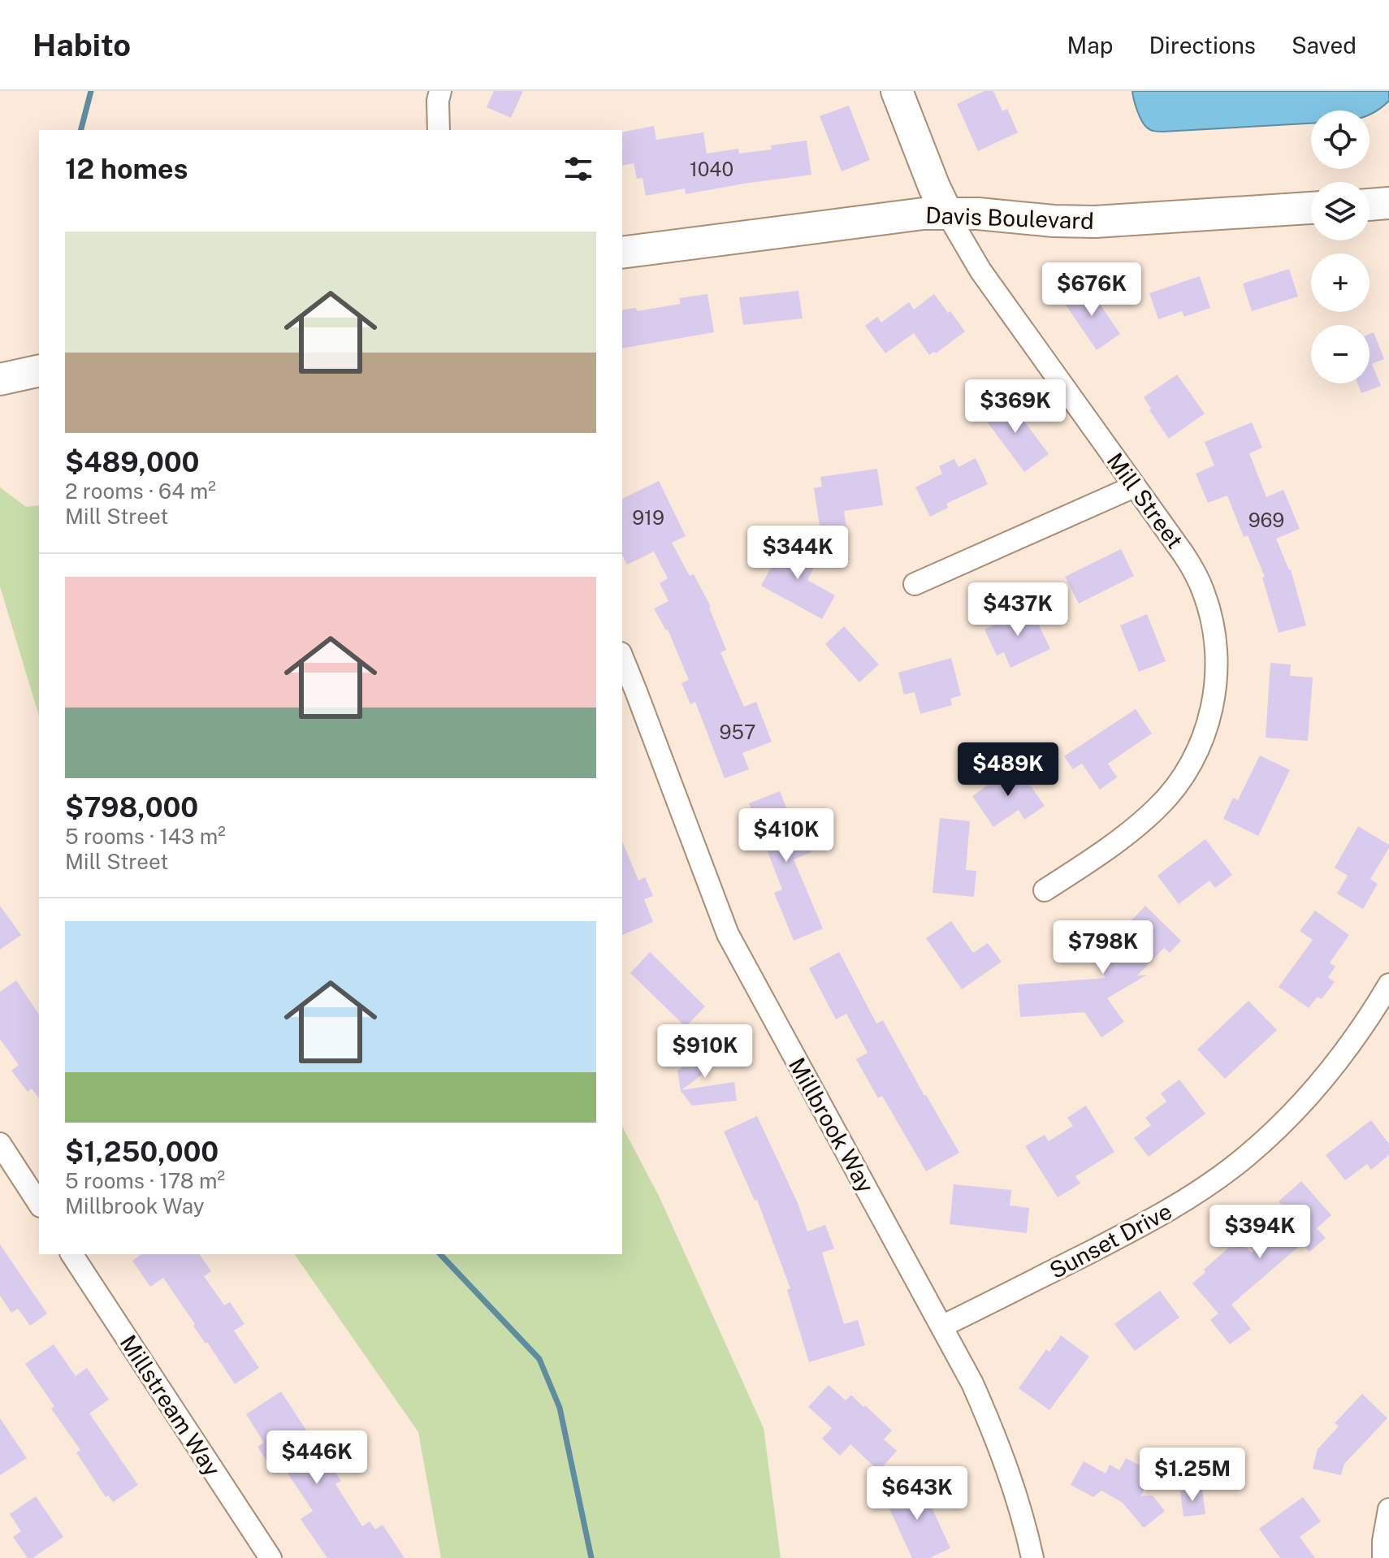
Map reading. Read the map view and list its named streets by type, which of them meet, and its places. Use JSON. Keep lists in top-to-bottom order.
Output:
{
  "streets": {
    "street": [
      "Davis Boulevard",
      "Mill Street",
      "Millbrook Way",
      "Sunset Drive",
      "Millstream Way"
    ]
  },
  "crossings": [
    ["Davis Boulevard", "Mill Street"],
    ["Millbrook Way", "Sunset Drive"]
  ],
  "house_numbers": [
    "1040",
    "919",
    "969",
    "957"
  ],
  "page": {
    "header": "Habito",
    "nav": ["Map", "Directions", "Saved"],
    "map_buttons": ["+", "−"],
    "heading": "12 homes",
    "list": [
      {
        "name": "$489,000",
        "note": "2 rooms · 64 m² · Mill Street"
      },
      {
        "name": "$798,000",
        "note": "5 rooms · 143 m² · Mill Street"
      },
      {
        "name": "$1,250,000",
        "note": "5 rooms · 178 m² · Millbrook Way"
      }
    ],
    "price": [
      "$676K",
      "$369K",
      "$344K",
      "$437K",
      "$489K",
      "$410K",
      "$798K",
      "$910K",
      "$394K",
      "$446K",
      "$1.25M",
      "$643K"
    ]
  }
}
